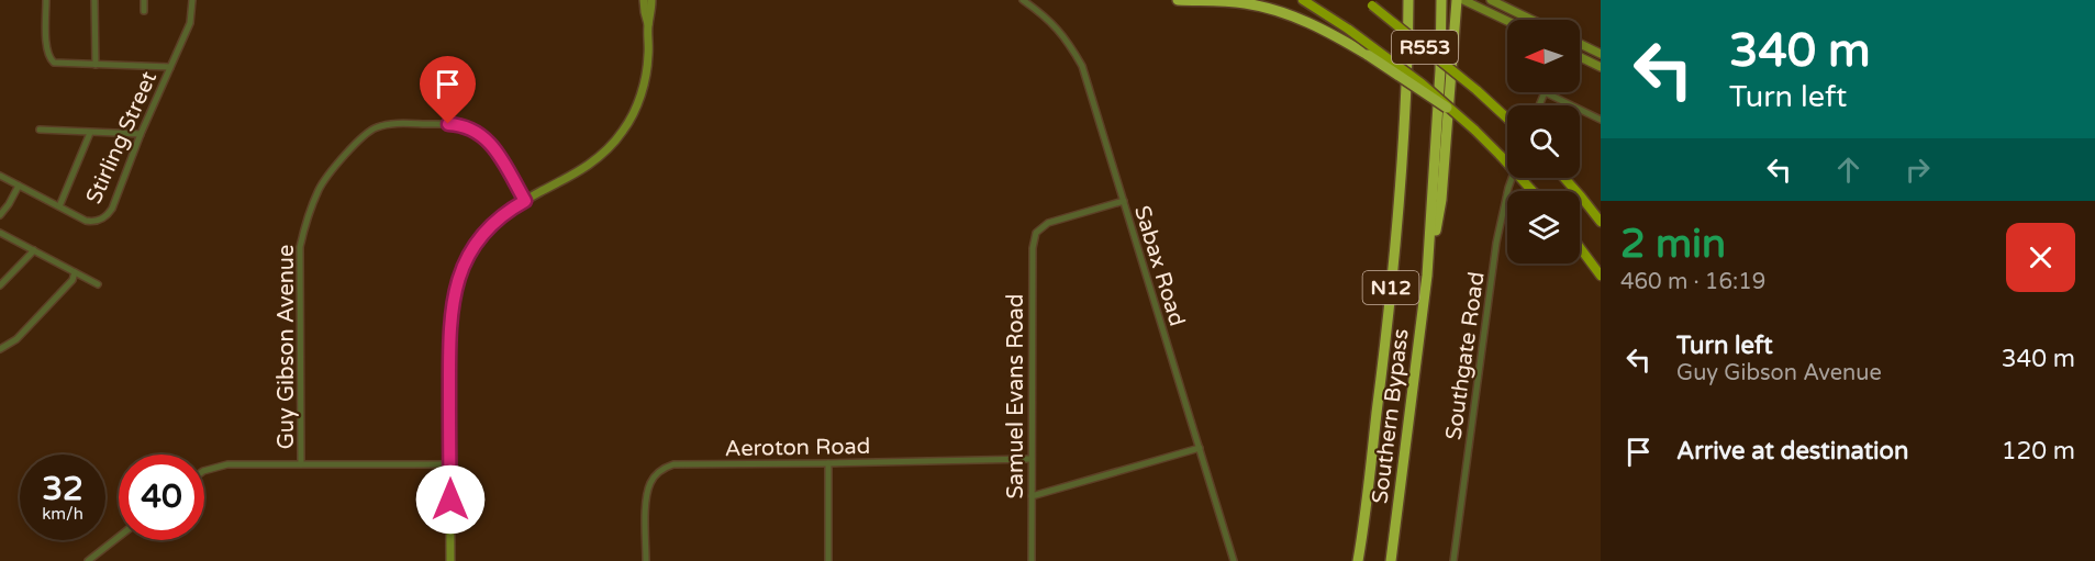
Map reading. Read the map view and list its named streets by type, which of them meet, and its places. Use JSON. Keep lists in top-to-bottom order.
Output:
{
  "streets": {
    "highway": ["R553", "N12", "Southern Bypass"],
    "street": [
      "Stirling Street",
      "Sabax Road",
      "Guy Gibson Avenue",
      "Southgate Road",
      "Samuel Evans Road",
      "Aeroton Road"
    ]
  },
  "crossings": [
    ["Sabax Road", "Samuel Evans Road"],
    ["Samuel Evans Road", "Aeroton Road"]
  ],
  "north": "left",
  "page": {
    "turn": ["340 m", "Turn left"],
    "heading": ["2 min", "460 m · 16:19"],
    "list": [
      {
        "name": "Turn left",
        "note": "Guy Gibson Avenue",
        "value": "340 m"
      },
      {
        "name": "Arrive at destination",
        "value": "120 m"
      }
    ],
    "speed": "32 km/h",
    "limit": "40"
  }
}
